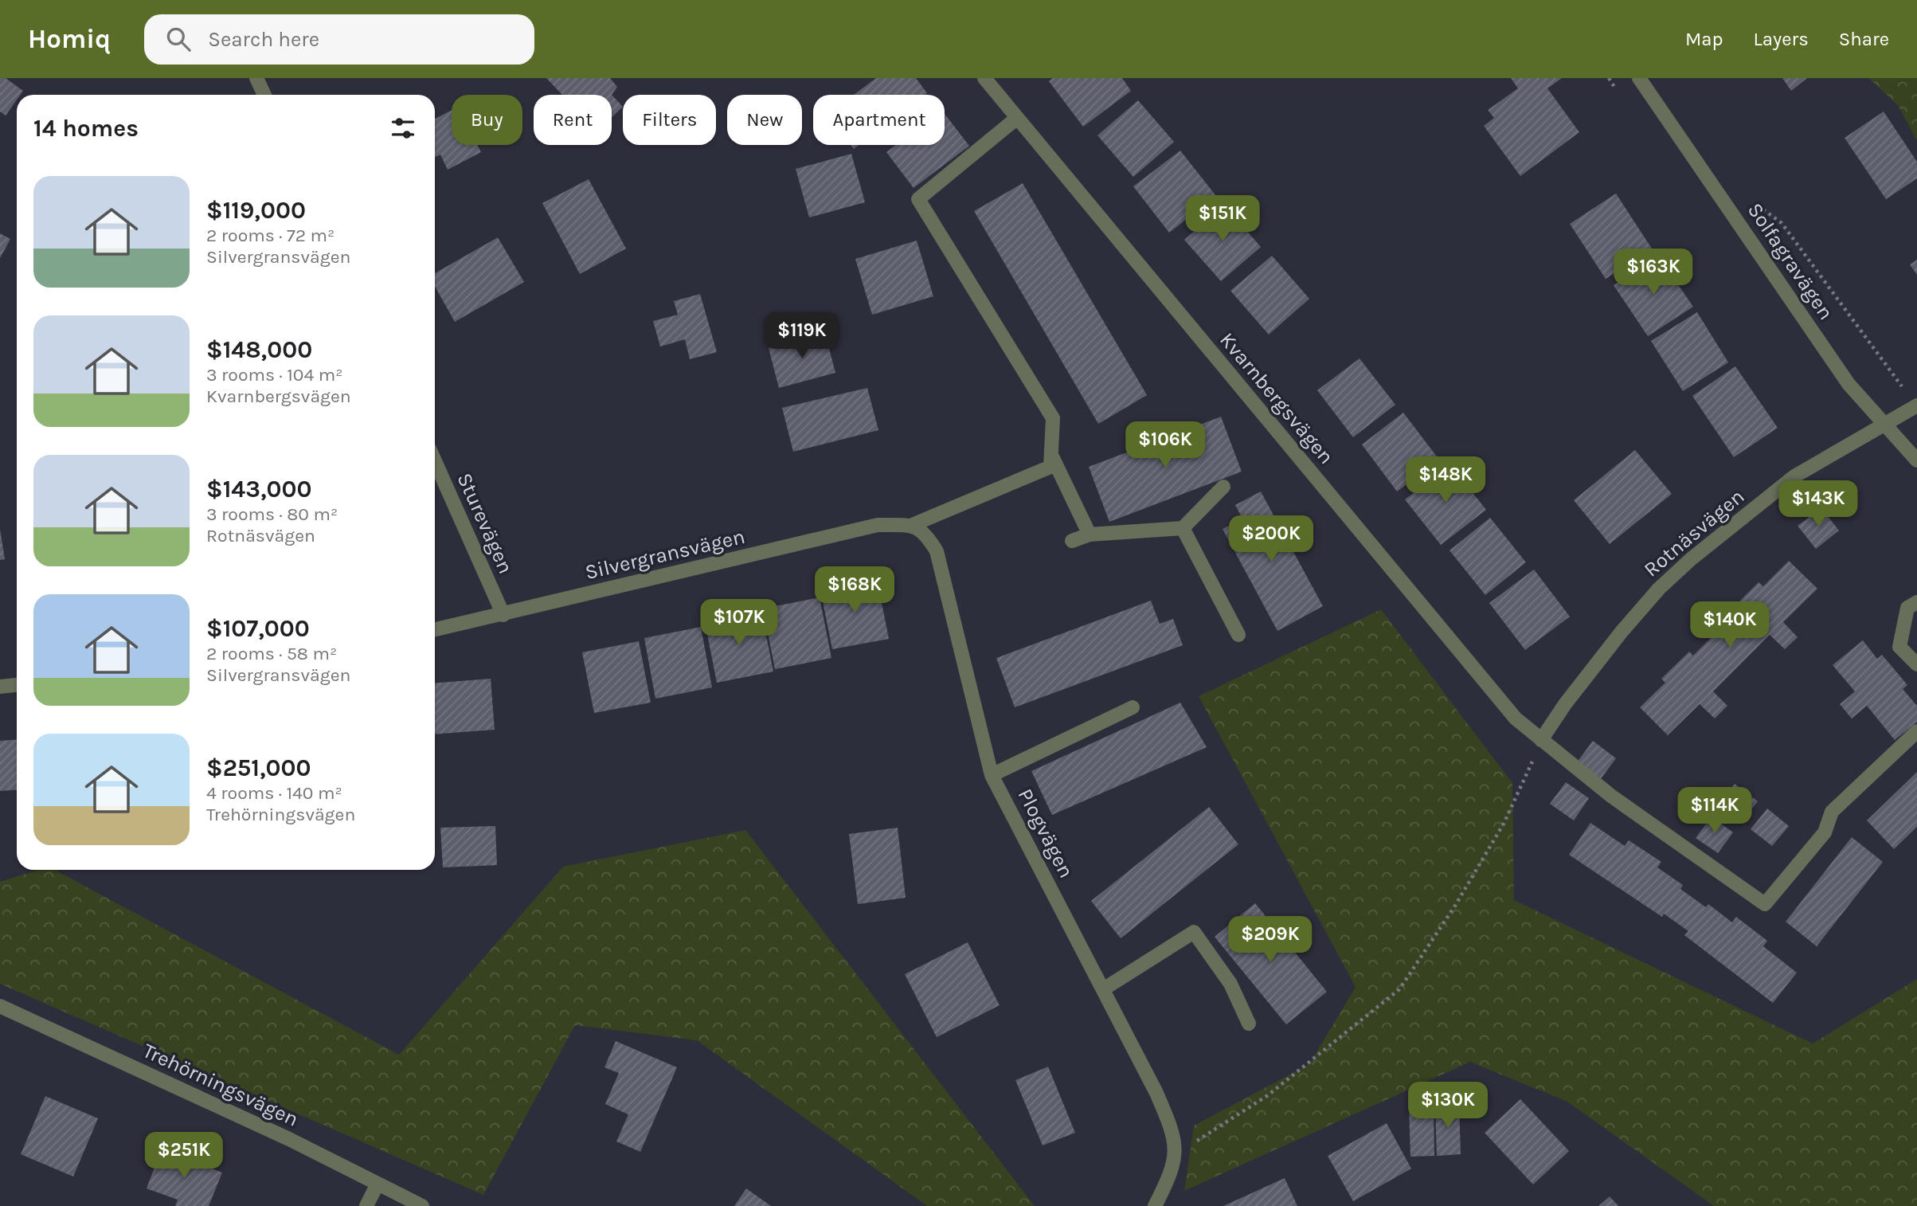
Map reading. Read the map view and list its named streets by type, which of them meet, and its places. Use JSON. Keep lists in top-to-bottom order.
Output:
{
  "streets": {
    "street": [
      "Solfagravägen",
      "Kvarnbergsvägen",
      "Sturevägen",
      "Rotnäsvägen",
      "Silvergransvägen",
      "Plogvägen",
      "Trehörningsvägen"
    ]
  },
  "crossings": [
    ["Solfagravägen", "Rotnäsvägen"],
    ["Kvarnbergsvägen", "Rotnäsvägen"],
    ["Sturevägen", "Silvergransvägen"],
    ["Silvergransvägen", "Plogvägen"]
  ],
  "page": {
    "header": "Homiq",
    "search": "Search here",
    "nav": ["Map", "Layers", "Share"],
    "chip": [
      "Buy",
      "Rent",
      "Filters",
      "New",
      "Apartment"
    ],
    "heading": "14 homes",
    "list": [
      {
        "name": "$119,000",
        "note": "2 rooms · 72 m² · Silvergransvägen"
      },
      {
        "name": "$148,000",
        "note": "3 rooms · 104 m² · Kvarnbergsvägen"
      },
      {
        "name": "$143,000",
        "note": "3 rooms · 80 m² · Rotnäsvägen"
      },
      {
        "name": "$107,000",
        "note": "2 rooms · 58 m² · Silvergransvägen"
      },
      {
        "name": "$251,000",
        "note": "4 rooms · 140 m² · Trehörningsvägen"
      }
    ],
    "price": [
      "$151K",
      "$163K",
      "$119K",
      "$106K",
      "$148K",
      "$143K",
      "$200K",
      "$168K",
      "$107K",
      "$140K",
      "$114K",
      "$209K",
      "$130K",
      "$251K"
    ]
  }
}
